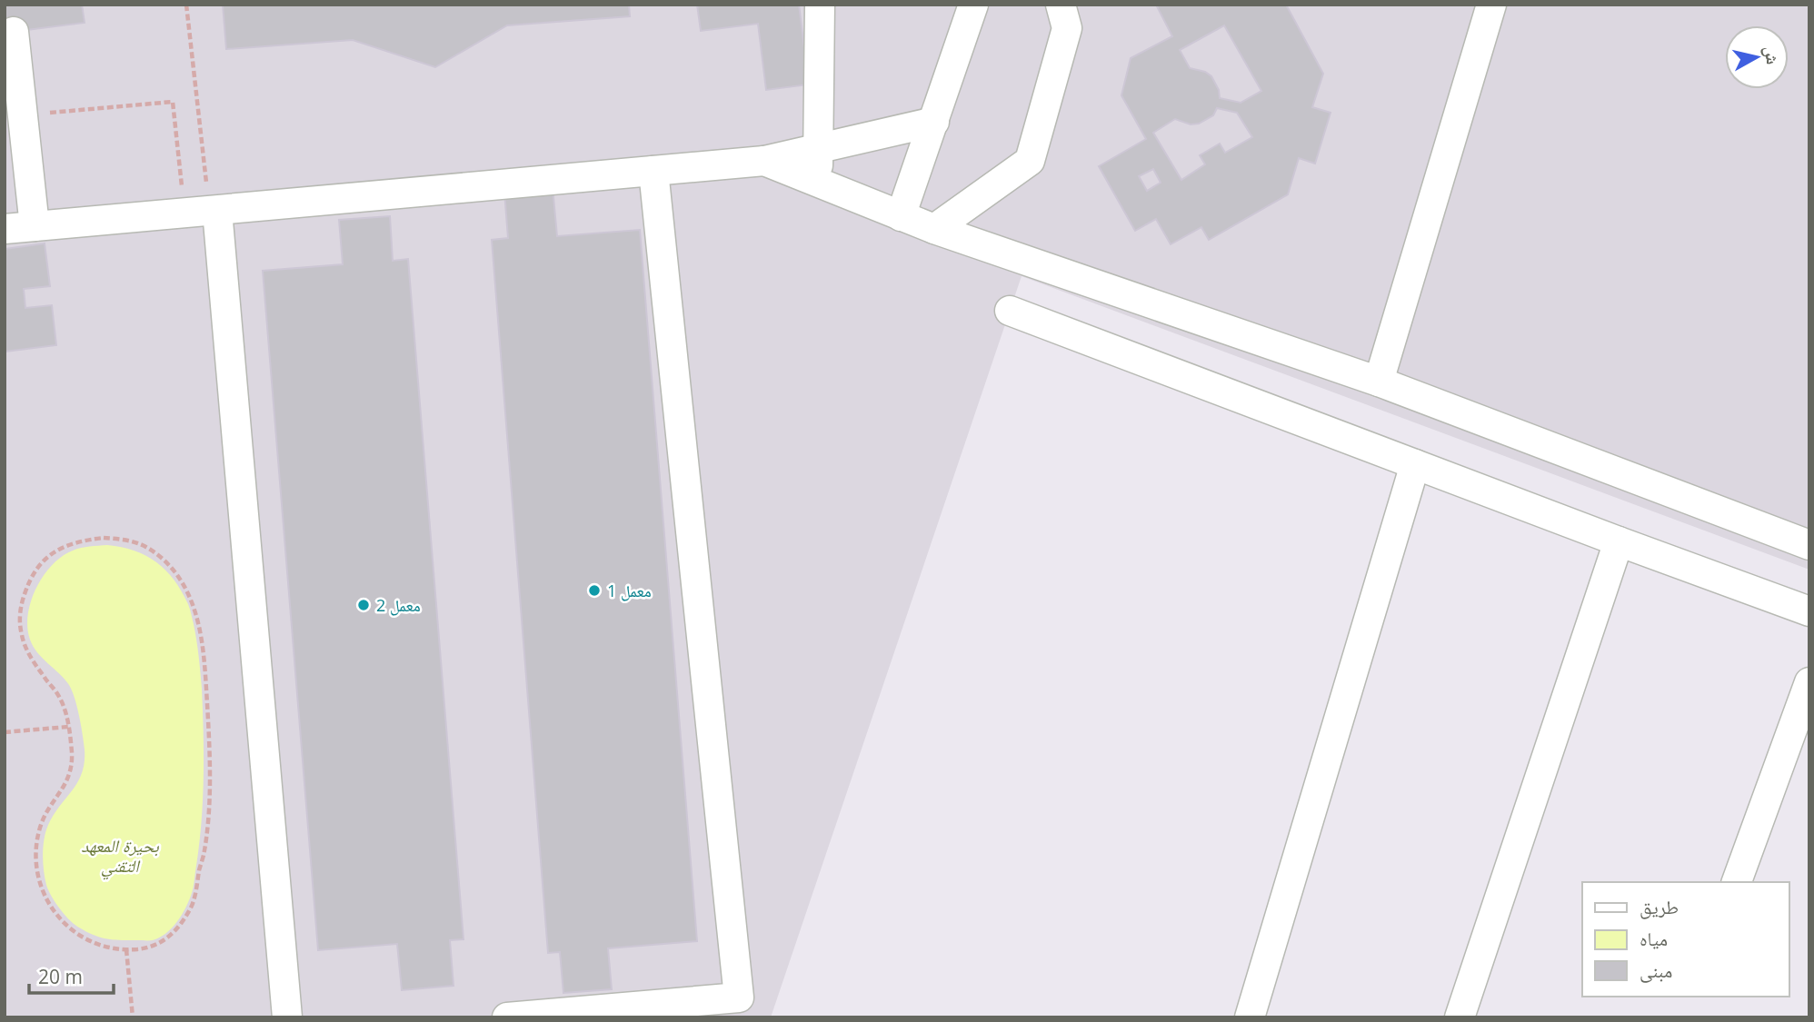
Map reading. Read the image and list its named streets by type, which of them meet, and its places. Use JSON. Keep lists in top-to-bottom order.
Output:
{
  "water": ["بحيرة المعهد التقني"],
  "places": ["معمل 1", "معمل 2"],
  "legend": ["طريق", "مياه", "مبنى"],
  "scale_bar": "20 m",
  "north": "right"
}
